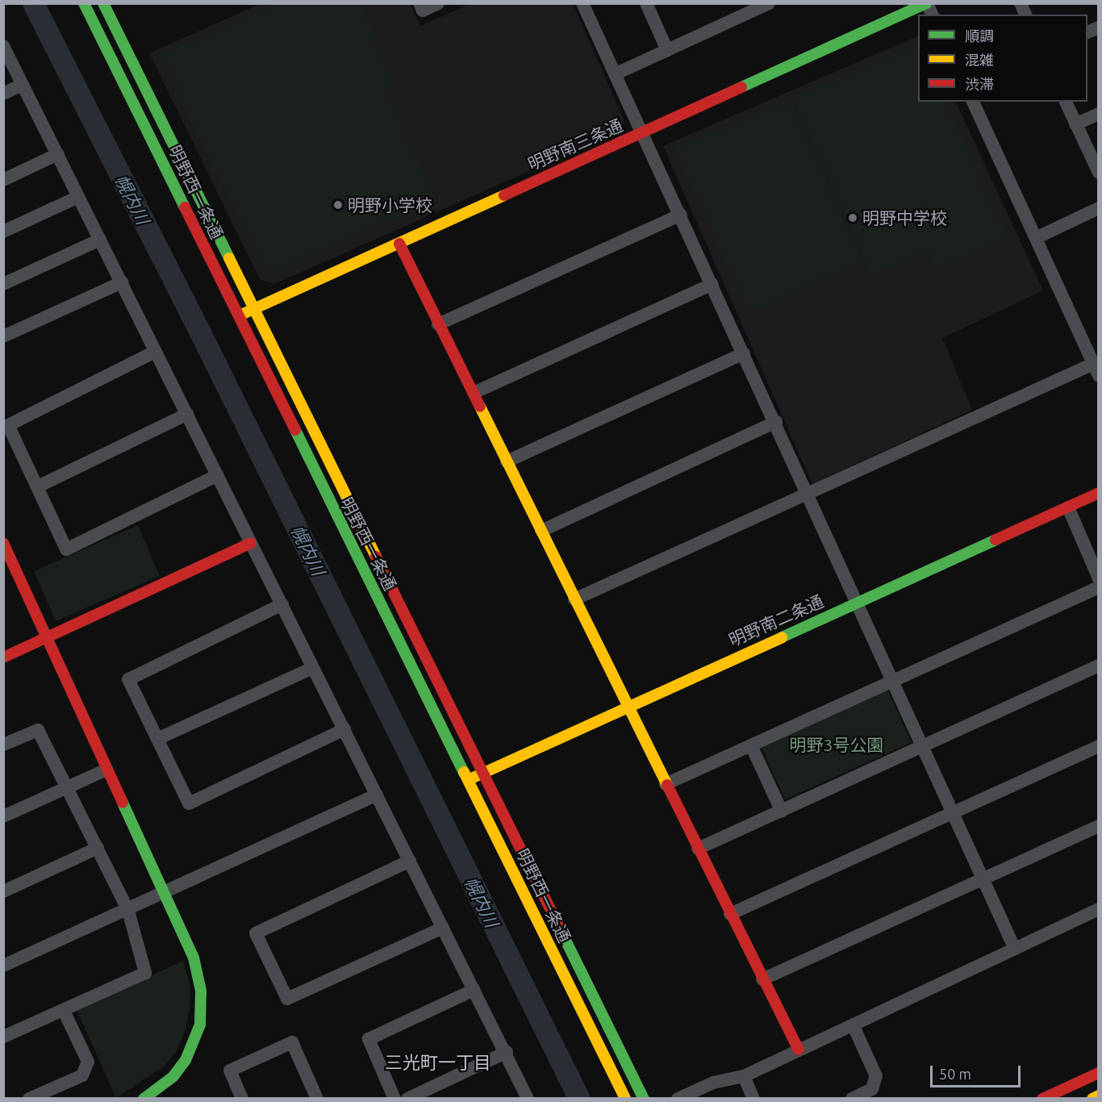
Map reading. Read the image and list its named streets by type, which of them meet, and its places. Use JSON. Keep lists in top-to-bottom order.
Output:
{
  "streets": {
    "main road": ["明野南三条通", "明野西一条通", "明野南二条通"]
  },
  "crossings": [
    ["明野南三条通", "明野西一条通"],
    ["明野西一条通", "明野南二条通"]
  ],
  "districts": ["三光町一丁目"],
  "water": ["幌内川"],
  "parks": ["明野3号公園"],
  "places": ["明野小学校", "明野中学校"],
  "legend": ["順調", "混雑", "渋滞"],
  "scale_bar": "50 m"
}
